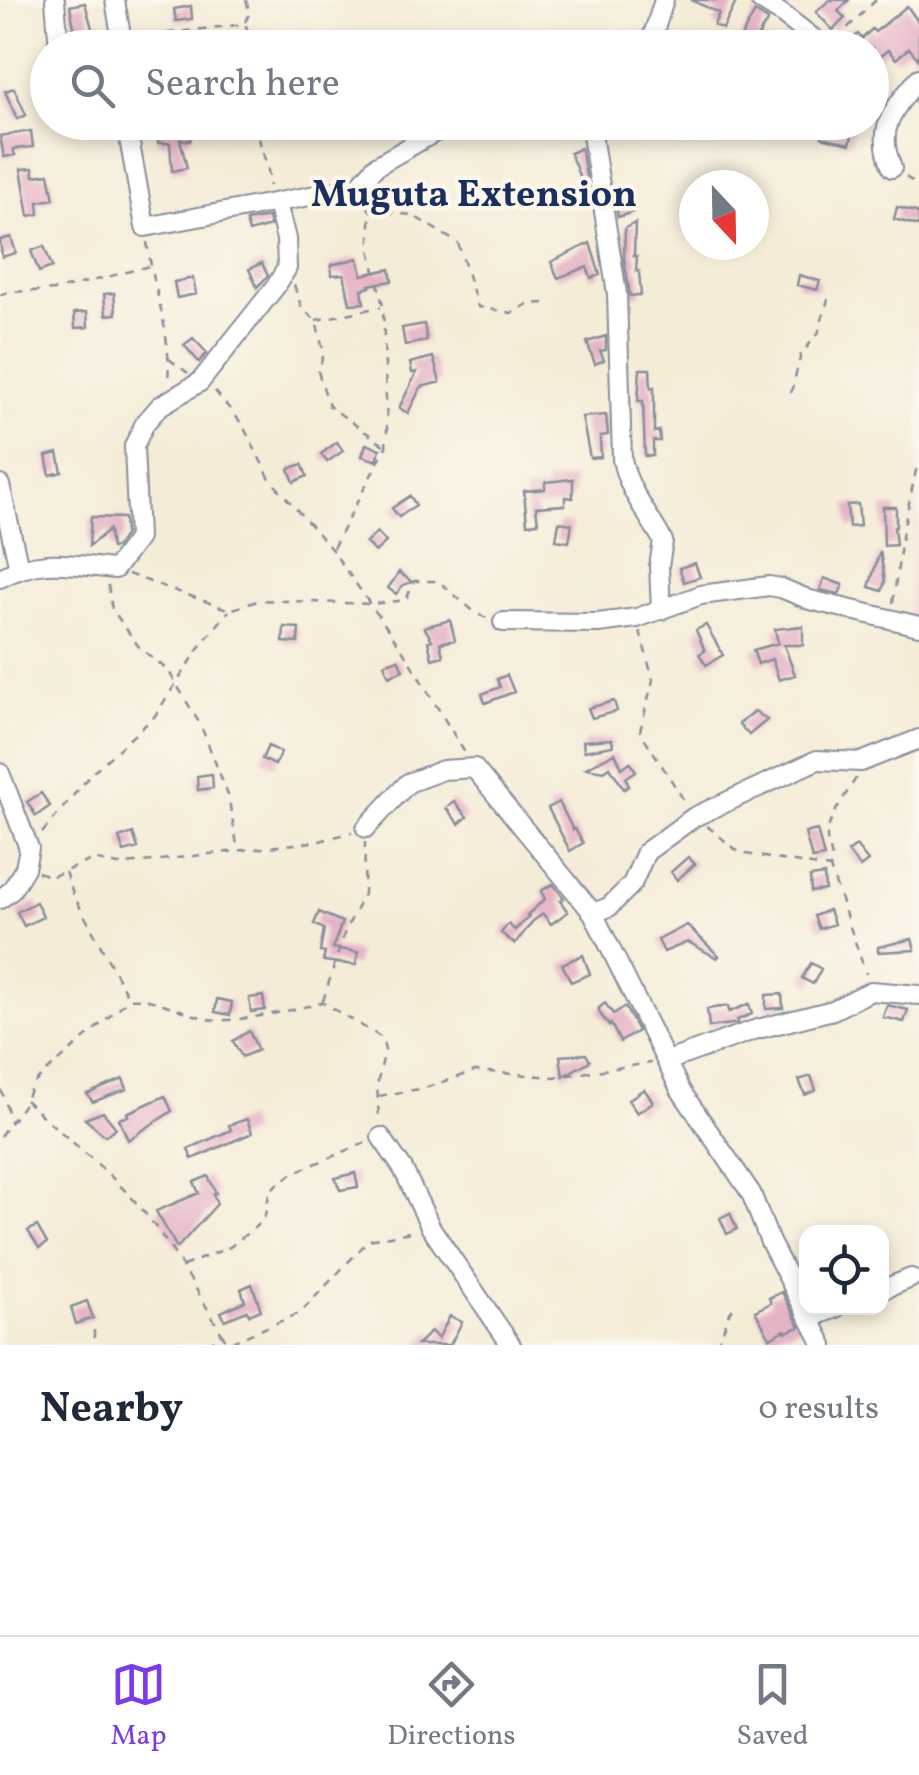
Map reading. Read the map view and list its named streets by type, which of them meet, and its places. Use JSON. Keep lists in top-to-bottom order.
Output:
{
  "districts": ["Muguta Extension"],
  "north": "bottom",
  "page": {
    "search": "Search here",
    "heading": ["Nearby", "0 results"],
    "nav": ["Map", "Directions", "Saved"]
  }
}
